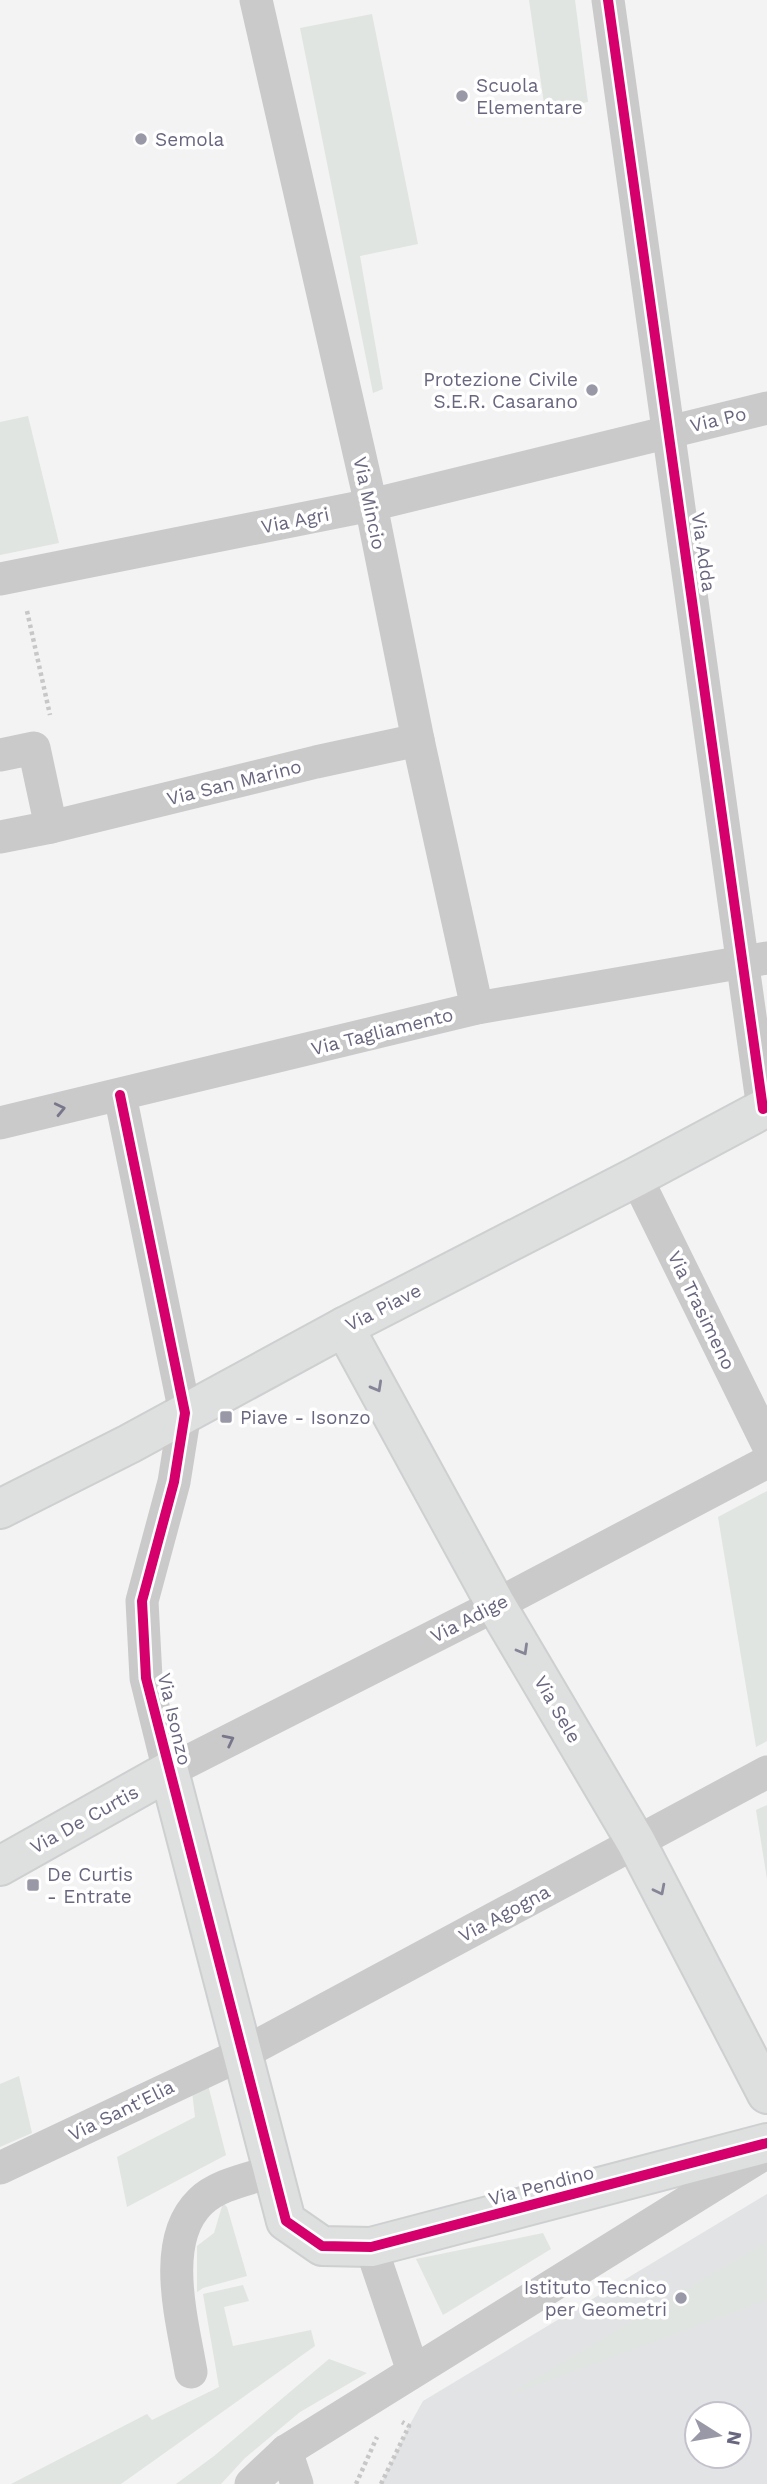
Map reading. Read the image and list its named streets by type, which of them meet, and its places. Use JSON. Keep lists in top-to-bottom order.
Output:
{
  "streets": {
    "street": [
      "Via Po",
      "Via Mincio",
      "Via Agri",
      "Via Adda",
      "Via San Marino",
      "Via Tagliamento",
      "Via Piave",
      "Via Trasimeno",
      "Via Adige",
      "Via Sele",
      "Via Isonzo",
      "Via De Curtis",
      "Via Agogna",
      "Via Sant'Elia",
      "Via Pendino"
    ]
  },
  "crossings": [
    ["Via Po", "Via Agri"],
    ["Via Po", "Via Adda"],
    ["Via Mincio", "Via Agri"],
    ["Via Mincio", "Via San Marino"],
    ["Via Mincio", "Via Tagliamento"],
    ["Via Agri", "Via Adda"],
    ["Via Adda", "Via Tagliamento"],
    ["Via Adda", "Via Piave"],
    ["Via Tagliamento", "Via Isonzo"],
    ["Via Piave", "Via Trasimeno"],
    ["Via Piave", "Via Sele"],
    ["Via Piave", "Via Isonzo"],
    ["Via Adige", "Via Sele"],
    ["Via Adige", "Via Isonzo"],
    ["Via Adige", "Via De Curtis"],
    ["Via Sele", "Via Agogna"],
    ["Via Isonzo", "Via De Curtis"],
    ["Via Isonzo", "Via Agogna"],
    ["Via Isonzo", "Via Sant'Elia"],
    ["Via Isonzo", "Via Pendino"],
    ["Via Agogna", "Via Sant'Elia"]
  ],
  "one_way": ["Via Adige", "Via Sele"],
  "places": {
    "other": [
      "Scuola Elementare",
      "Semola",
      "Protezione Civile S.E.R. Casarano",
      "Istituto Tecnico per Geometri"
    ],
    "transit": ["Piave - Isonzo", "De Curtis - Entrate"]
  },
  "north": "right"
}
